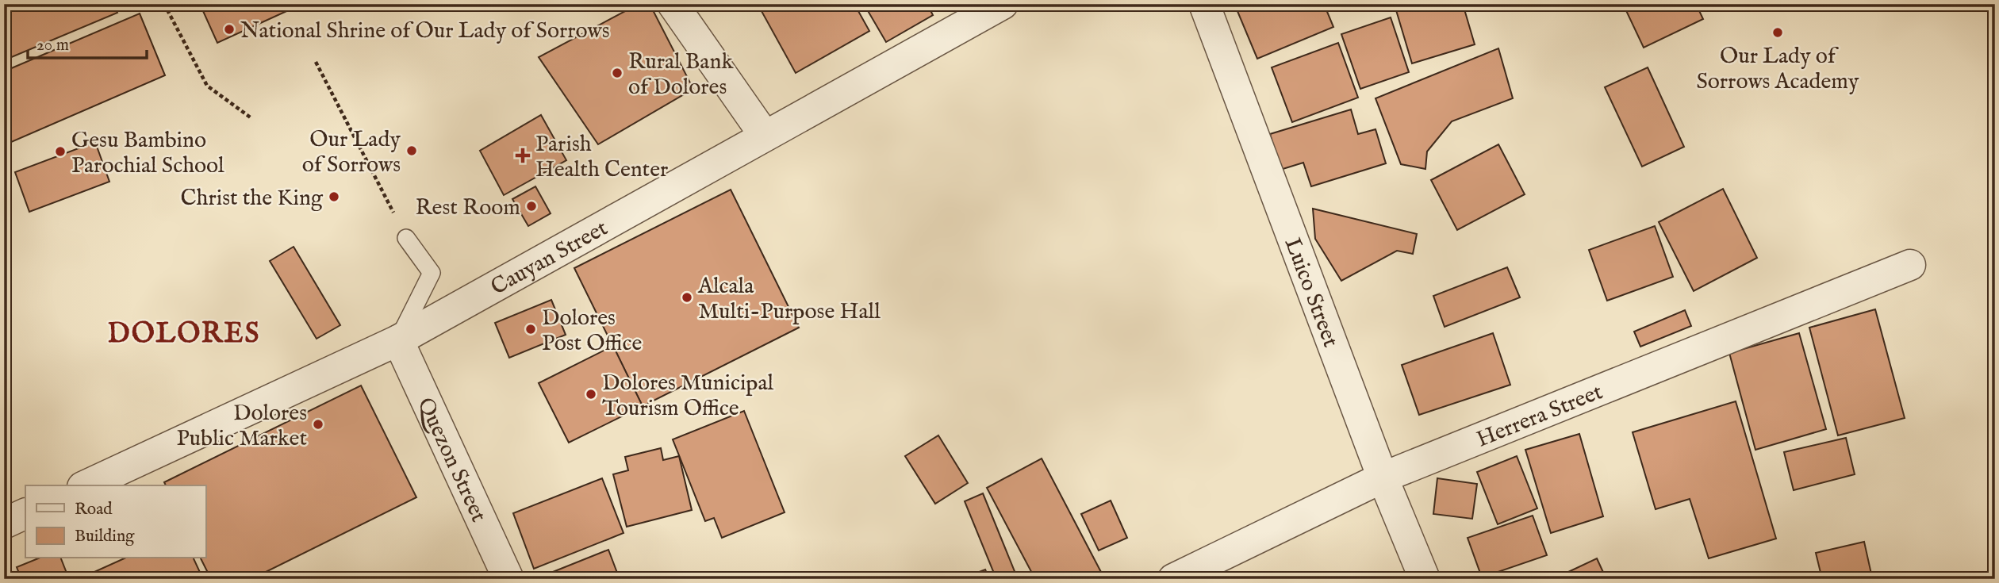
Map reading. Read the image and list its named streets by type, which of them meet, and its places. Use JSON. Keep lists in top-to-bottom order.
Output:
{
  "streets": {
    "street": [
      "Cauyan Street",
      "Luico Street",
      "Herrera Street",
      "Quezon Street"
    ]
  },
  "crossings": [
    ["Cauyan Street", "Quezon Street"],
    ["Luico Street", "Herrera Street"]
  ],
  "districts": ["DOLORES"],
  "places": {
    "other": [
      "National Shrine of Our Lady of Sorrows",
      "Our Lady of Sorrows Academy",
      "Rural Bank of Dolores",
      "Our Lady of Sorrows",
      "Gesu Bambino Parochial School",
      "Christ the King",
      "Rest Room",
      "Alcala Multi-Purpose Hall",
      "Dolores Post Office",
      "Dolores Municipal Tourism Office",
      "Dolores Public Market"
    ],
    "health": ["Parish Health Center"]
  },
  "legend": ["Road", "Building"],
  "scale_bar": "20 m"
}
